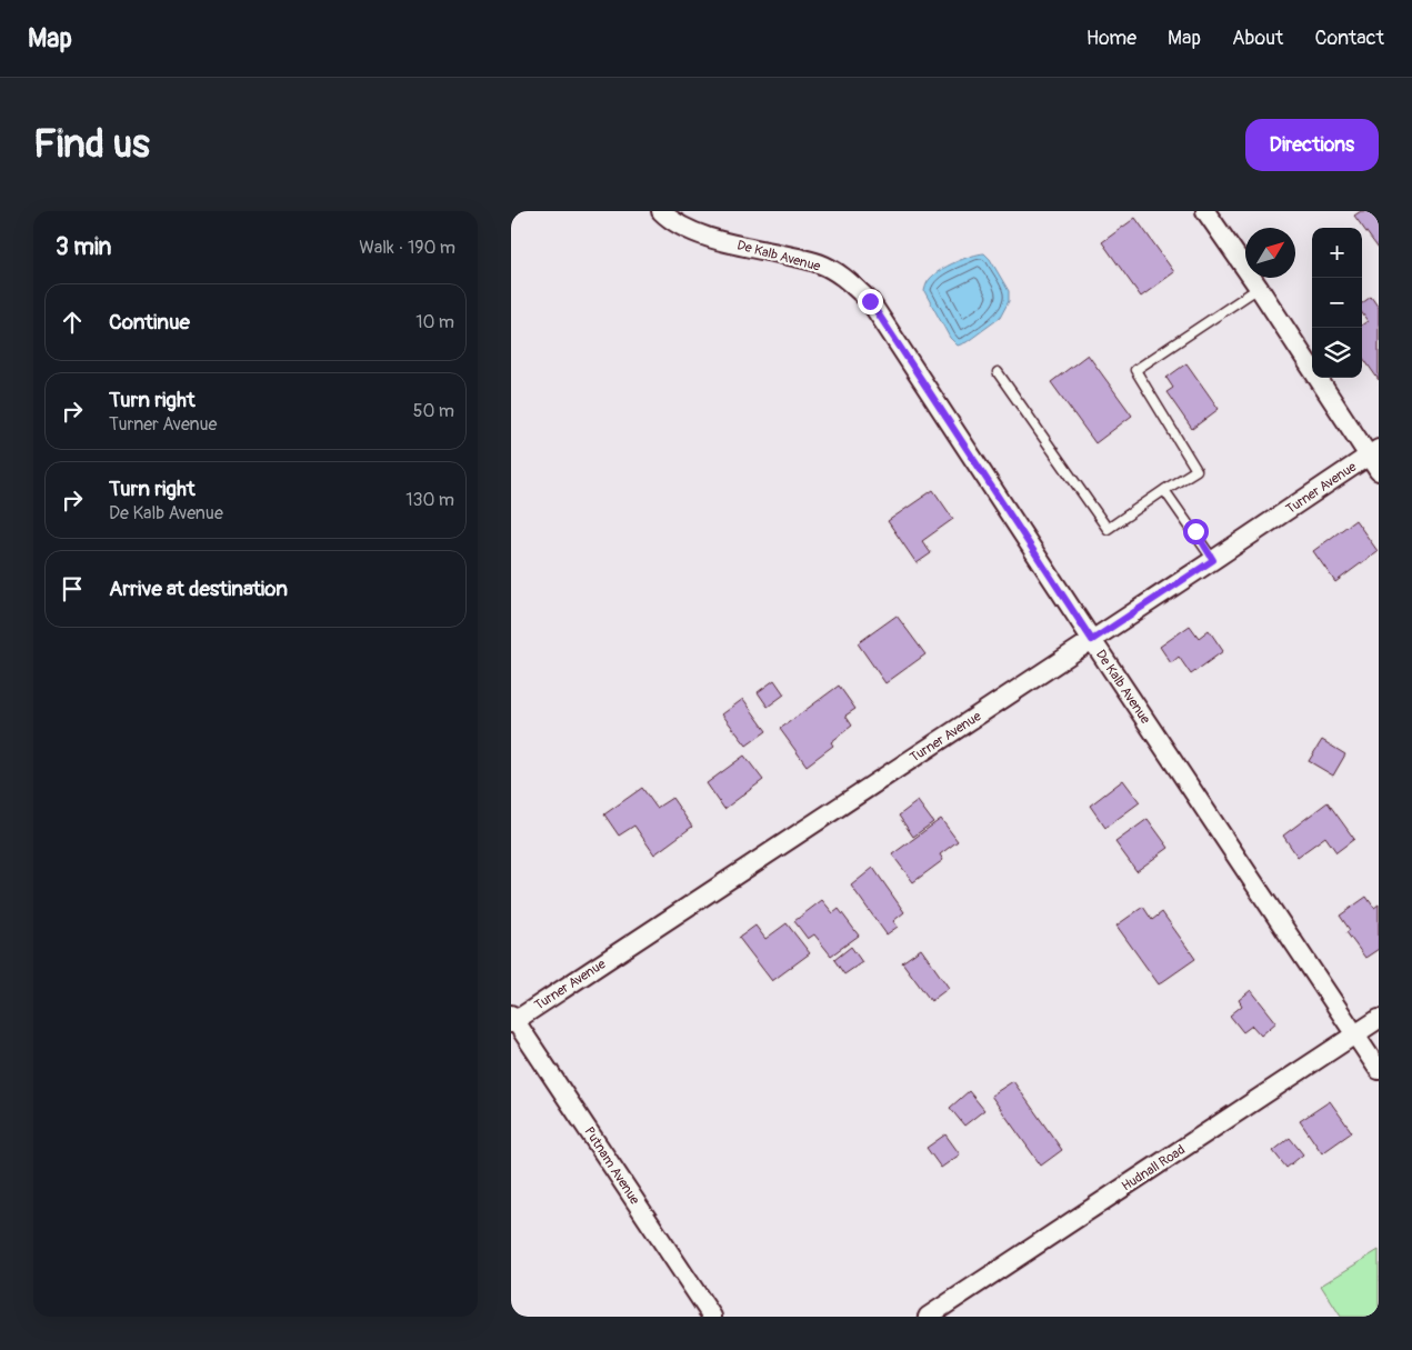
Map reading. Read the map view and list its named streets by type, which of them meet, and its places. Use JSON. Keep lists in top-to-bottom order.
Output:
{
  "streets": {
    "street": [
      "De Kalb Avenue",
      "Turner Avenue",
      "Putnam Avenue",
      "Hudnall Road"
    ]
  },
  "crossings": [
    ["De Kalb Avenue", "Turner Avenue"],
    ["De Kalb Avenue", "Hudnall Road"],
    ["Turner Avenue", "Putnam Avenue"]
  ],
  "north": "top right",
  "page": {
    "header": "Map",
    "nav": [
      "Home",
      "Map",
      "About",
      "Contact"
    ],
    "buttons": "Directions",
    "title": "Find us",
    "heading": ["3 min", "Walk · 190 m"],
    "map_buttons": ["+", "−"],
    "list": [
      ["Continue", "10 m"],
      ["Turn right", "Turner Avenue", "50 m"],
      ["Turn right", "De Kalb Avenue", "130 m"],
      "Arrive at destination"
    ]
  }
}
